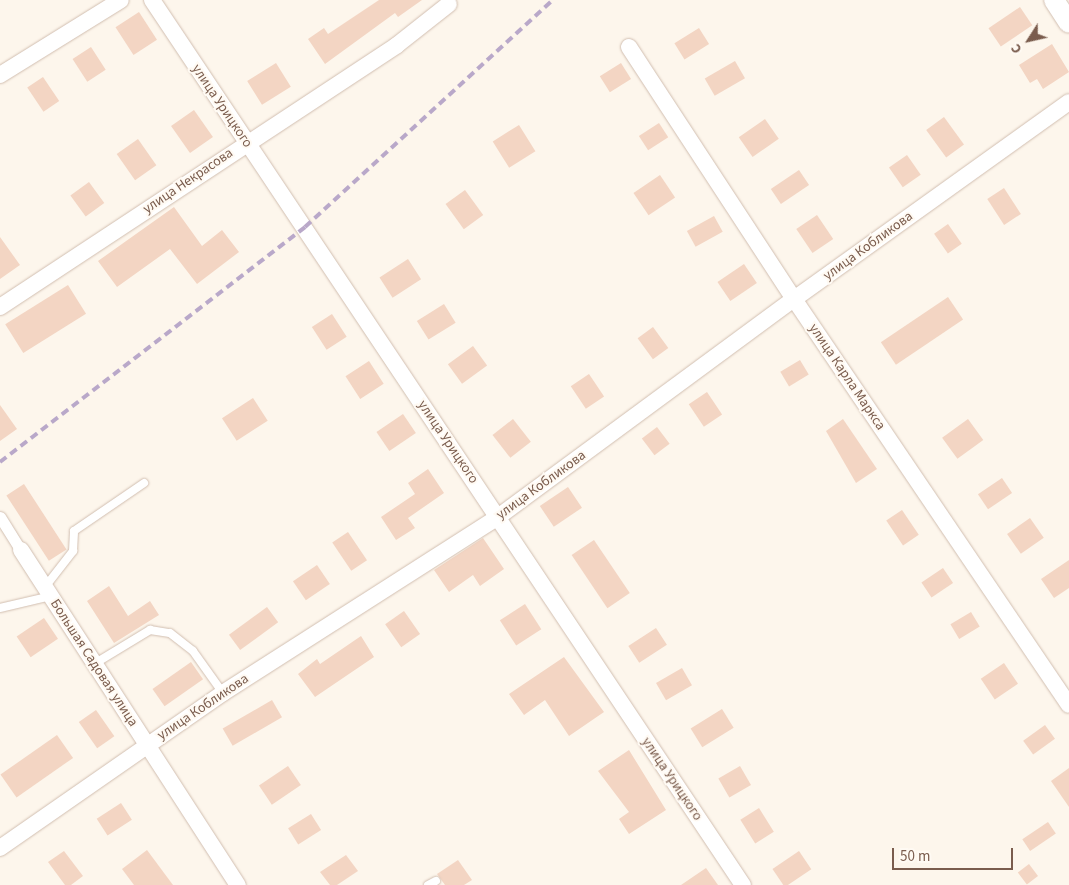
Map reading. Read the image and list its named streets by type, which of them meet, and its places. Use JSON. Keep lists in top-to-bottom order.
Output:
{
  "streets": {
    "street": [
      "улица Урицкого",
      "улица Некрасова",
      "улица Кобликова",
      "улица Карла Маркса",
      "Большая Садовая улица"
    ]
  },
  "crossings": [
    ["улица Урицкого", "улица Некрасова"],
    ["улица Урицкого", "улица Кобликова"],
    ["улица Кобликова", "улица Карла Маркса"],
    ["улица Кобликова", "Большая Садовая улица"]
  ],
  "scale_bar": "50 m",
  "north": "bottom left"
}
